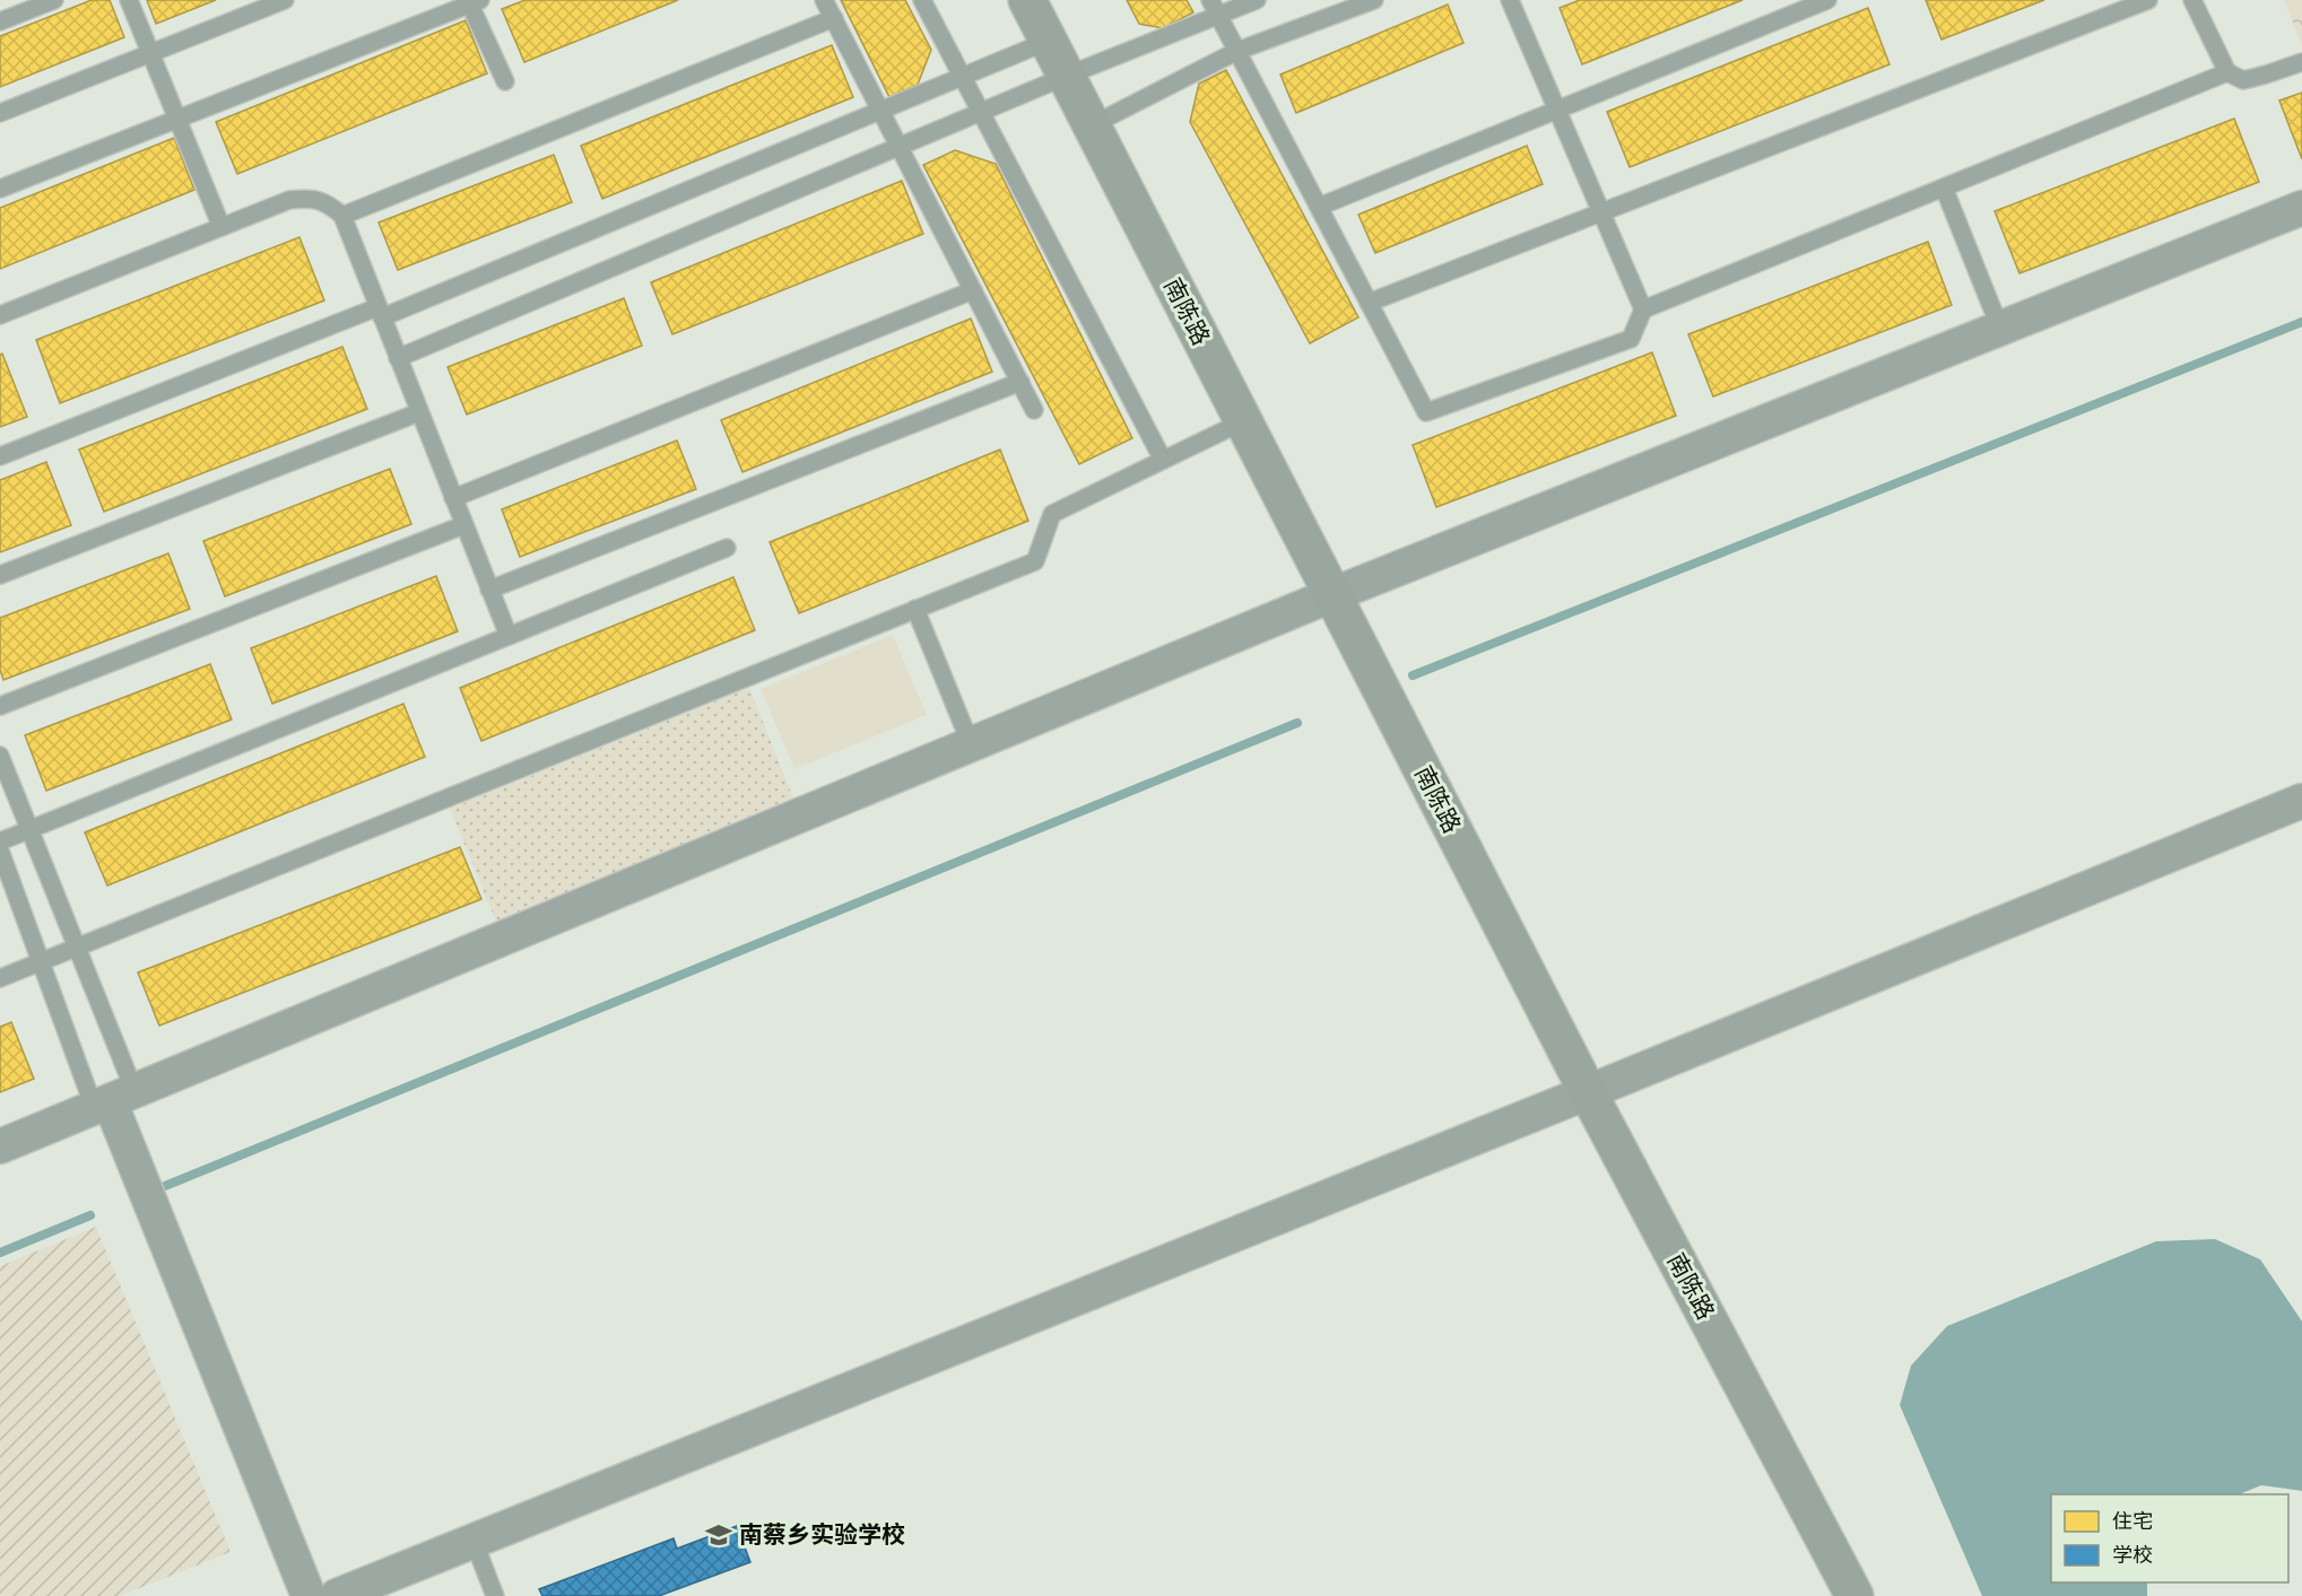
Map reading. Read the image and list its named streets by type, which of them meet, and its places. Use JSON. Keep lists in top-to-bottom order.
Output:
{
  "streets": {
    "street": ["南陈路"]
  },
  "places": {
    "school or university": ["南蔡乡实验学校"]
  },
  "legend": ["住宅", "学校"]
}
